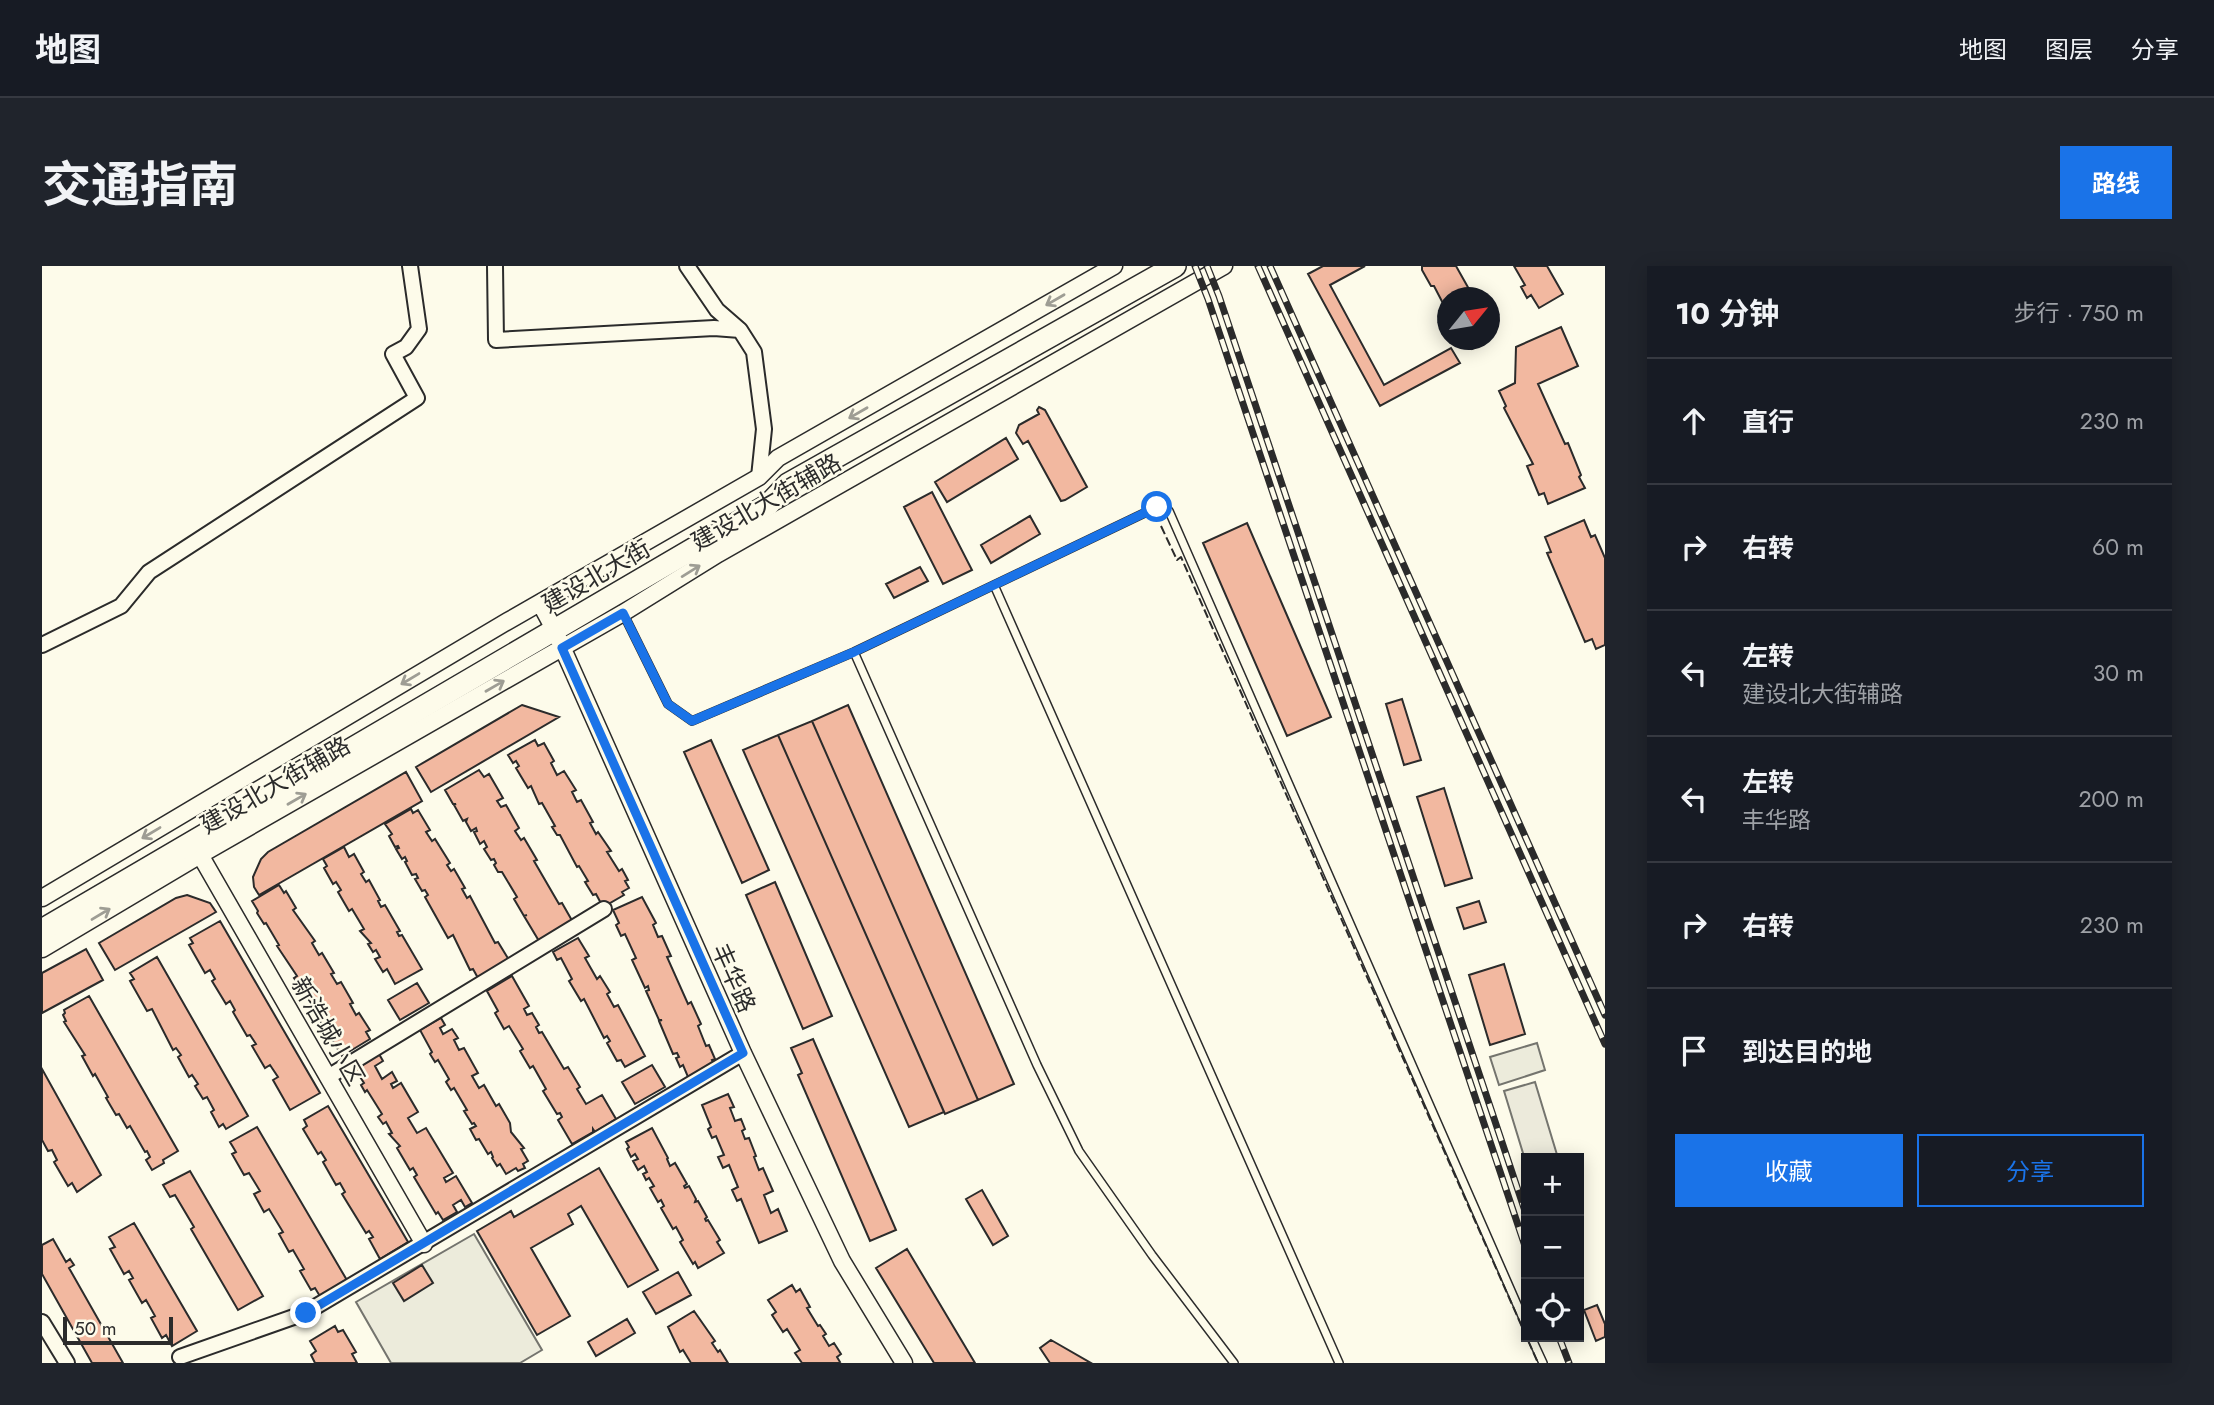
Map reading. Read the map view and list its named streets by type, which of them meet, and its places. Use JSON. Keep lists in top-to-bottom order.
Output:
{
  "streets": {
    "main road": ["建设北大街"],
    "street": ["建设北大街辅路", "丰华路", "新浩城小区"]
  },
  "crossings": [
    ["建设北大街辅路", "建设北大街"],
    ["建设北大街辅路", "丰华路"],
    ["建设北大街辅路", "新浩城小区"],
    ["建设北大街", "丰华路"],
    ["建设北大街", "新浩城小区"]
  ],
  "scale_bar": "50 m",
  "north": "top right",
  "page": {
    "header": "地图",
    "nav": ["地图", "图层", "分享"],
    "title": "交通指南",
    "buttons": [
      "路线",
      ["收藏", "分享"]
    ],
    "heading": ["10 分钟", "步行 · 750 m"],
    "list": [
      ["直行", "230 m"],
      ["右转", "60 m"],
      ["左转", "建设北大街辅路", "30 m"],
      ["左转", "丰华路", "200 m"],
      ["右转", "230 m"],
      "到达目的地"
    ],
    "map_buttons": ["+", "−"],
    "scale": "50 m"
  }
}
